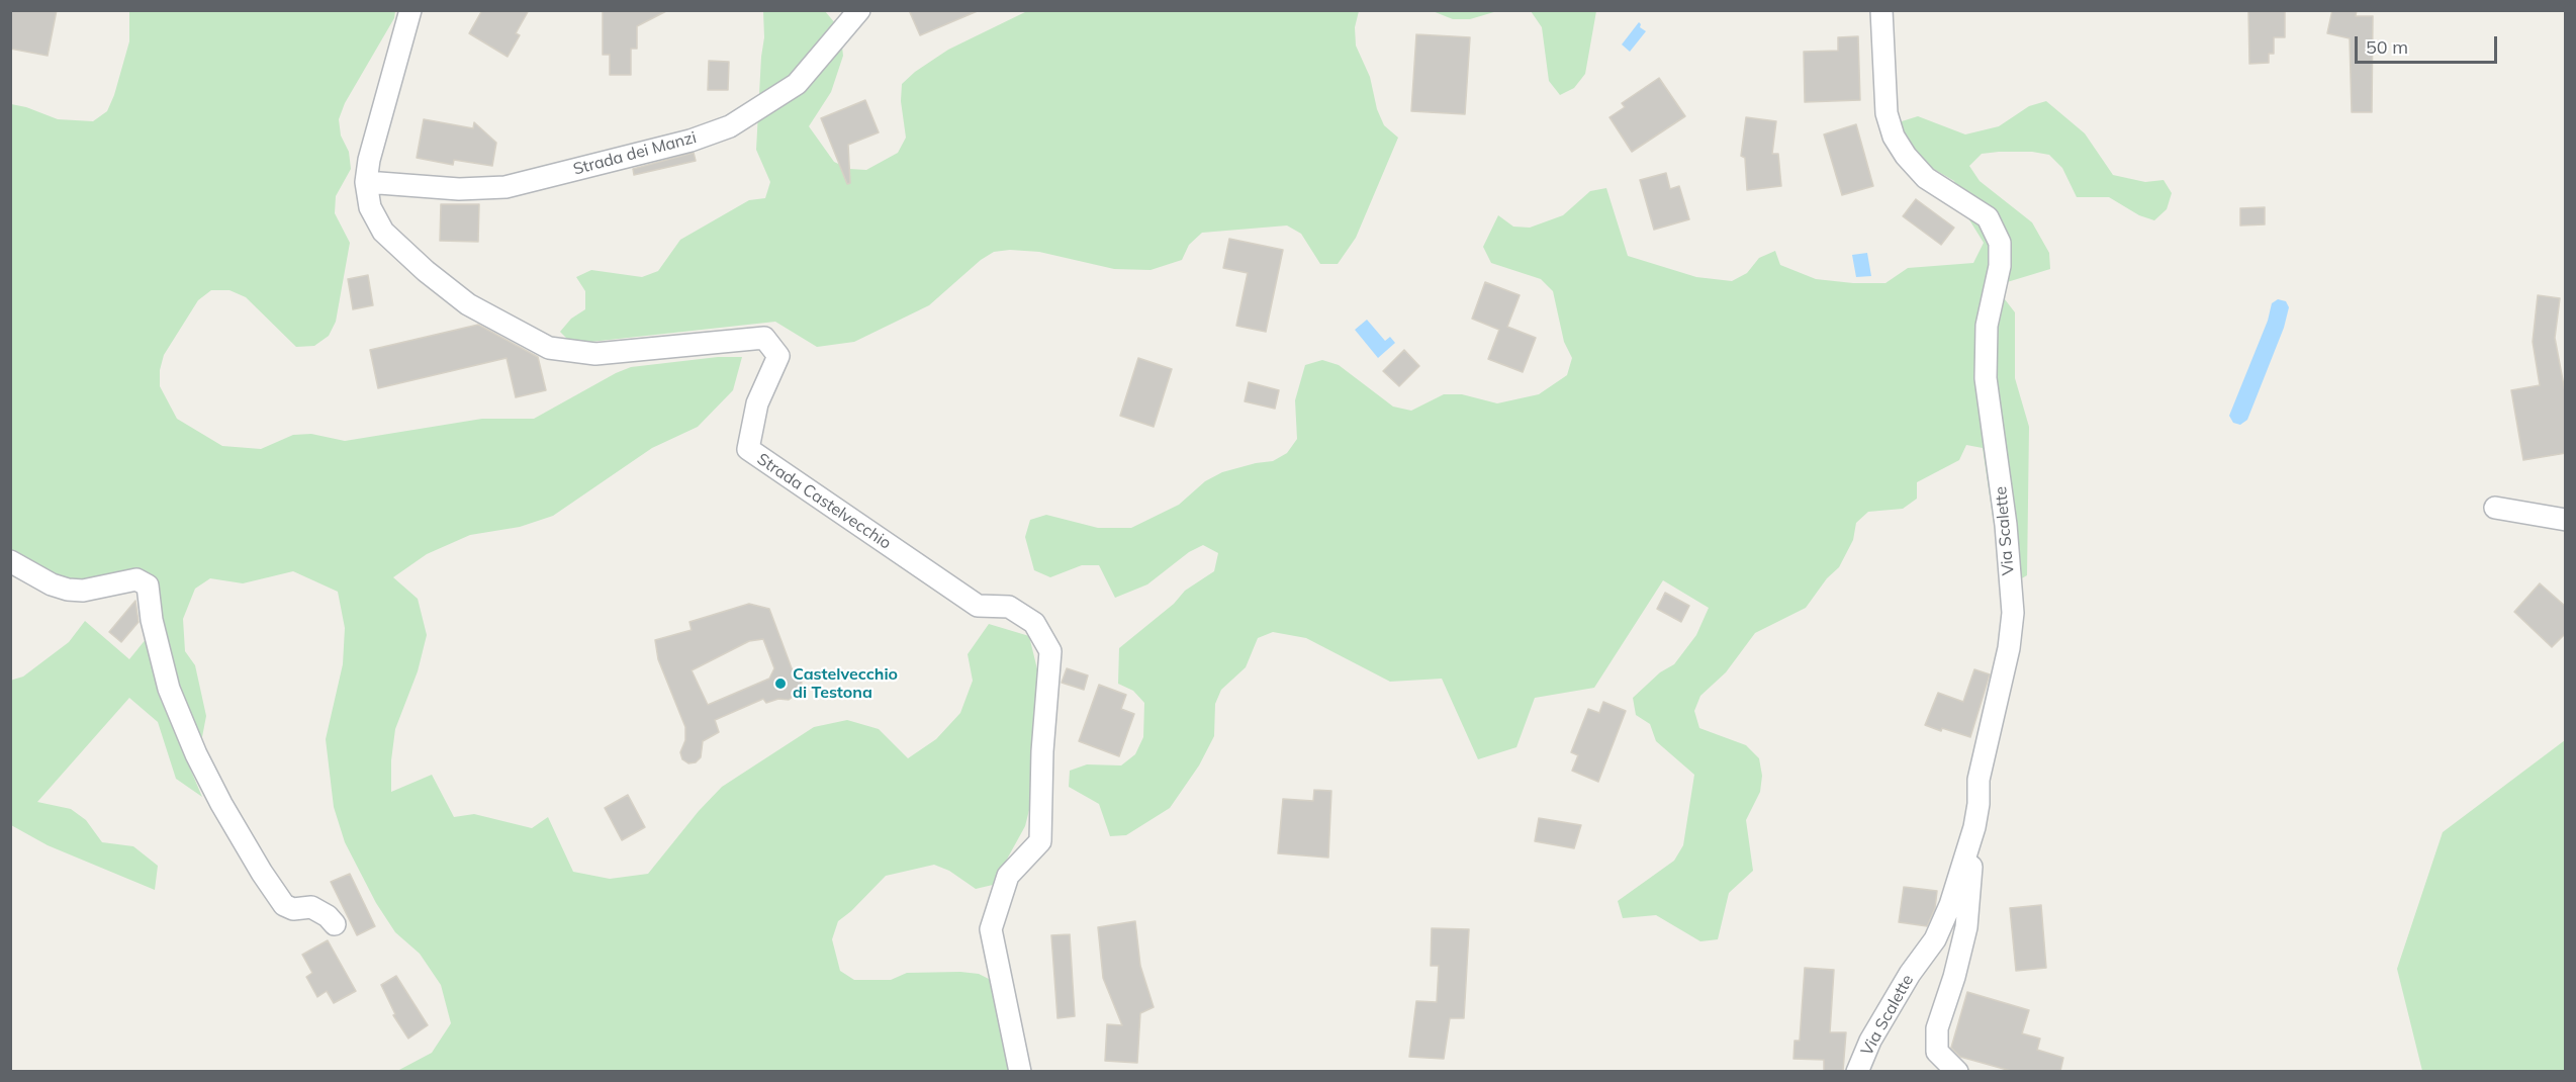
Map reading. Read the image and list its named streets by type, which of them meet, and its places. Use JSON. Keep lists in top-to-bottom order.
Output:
{
  "streets": {
    "street": ["Strada dei Manzi", "Strada Castelvecchio", "Via Scalette"]
  },
  "crossings": [
    ["Strada dei Manzi", "Strada Castelvecchio"]
  ],
  "places": ["Castelvecchio di Testona"],
  "scale_bar": "50 m"
}
